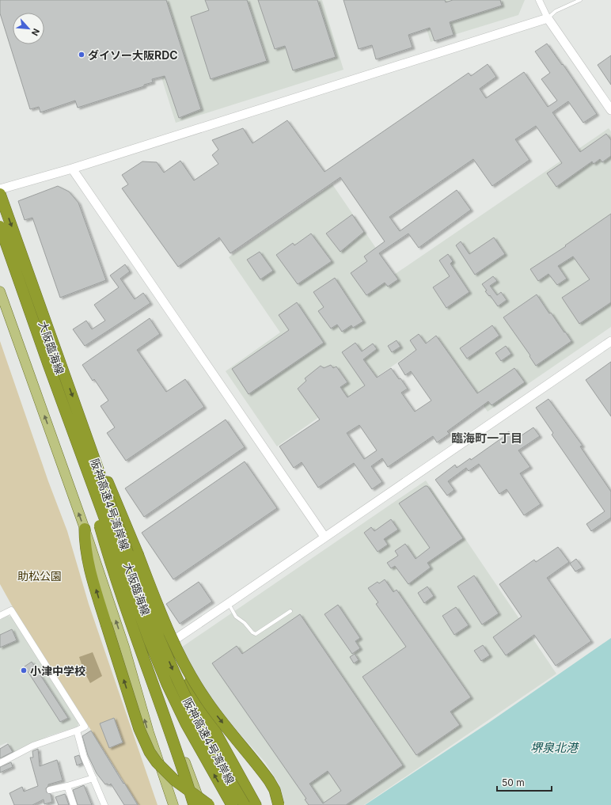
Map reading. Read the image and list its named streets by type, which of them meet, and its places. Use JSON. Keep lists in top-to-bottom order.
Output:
{
  "streets": {
    "highway": ["阪神高速4号湾岸線"],
    "main road": ["大阪臨海線"]
  },
  "districts": ["臨海町一丁目"],
  "water": ["堺泉北港"],
  "parks": ["助松公園"],
  "places": ["ダイソー大阪RDC", "小津中学校"],
  "scale_bar": "50 m",
  "north": "bottom right"
}
